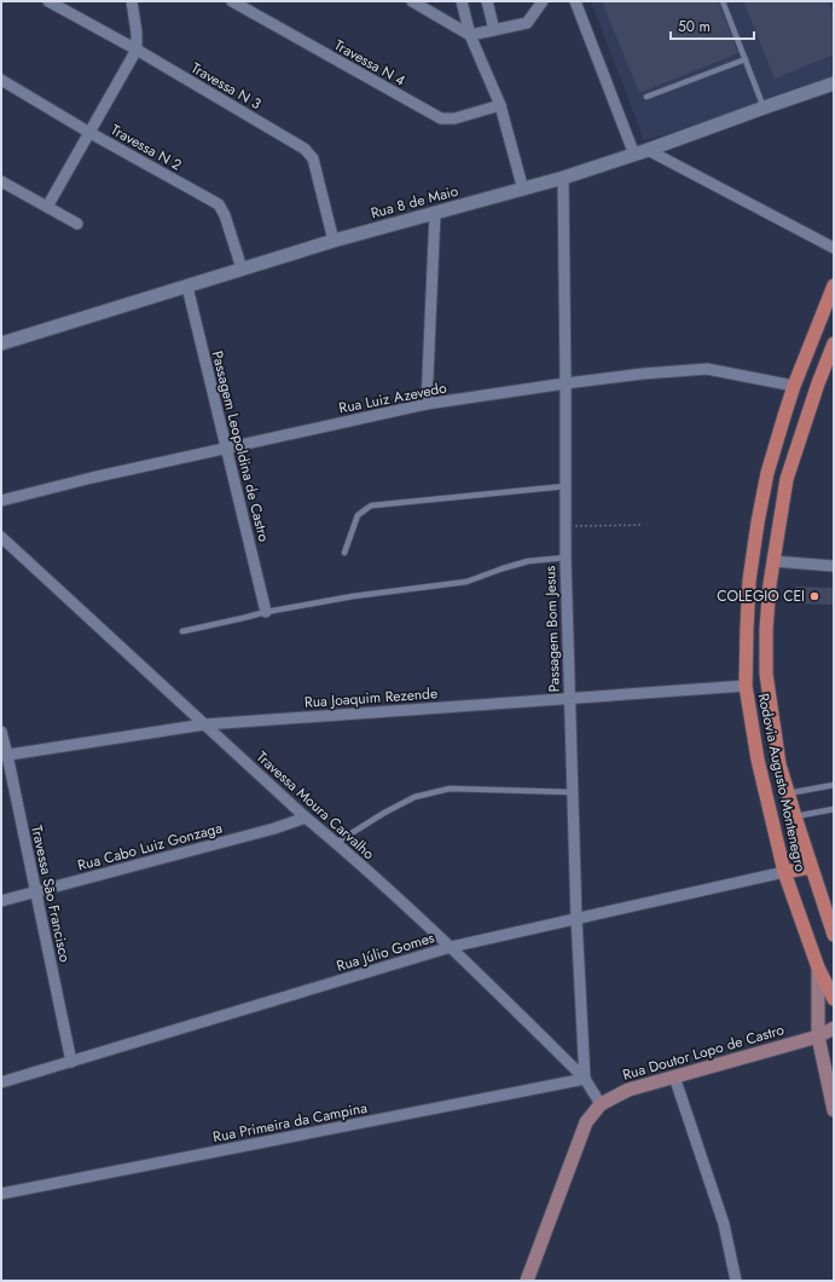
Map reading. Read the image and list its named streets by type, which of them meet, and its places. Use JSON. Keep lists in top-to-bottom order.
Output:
{
  "streets": {
    "main road": ["Rodovia Augusto Montenegro", "Rua Doutor Lopo de Castro"],
    "street": [
      "Travessa N 4",
      "Travessa N 3",
      "Travessa N 2",
      "Rua 8 de Maio",
      "Rua Luiz Azevedo",
      "Passagem Leopoldina de Castro",
      "Passagem Bom Jesus",
      "Rua Joaquim Rezende",
      "Travessa Moura Carvalho",
      "Rua Cabo Luiz Gonzaga",
      "Travessa São Francisco",
      "Rua Júlio Gomes",
      "Rua Primeira da Campina"
    ]
  },
  "crossings": [
    ["Travessa N 3", "Rua 8 de Maio"],
    ["Travessa N 2", "Rua 8 de Maio"],
    ["Rua 8 de Maio", "Passagem Leopoldina de Castro"],
    ["Rua 8 de Maio", "Passagem Bom Jesus"],
    ["Rua Luiz Azevedo", "Passagem Leopoldina de Castro"],
    ["Rua Luiz Azevedo", "Passagem Bom Jesus"],
    ["Rua Luiz Azevedo", "Rodovia Augusto Montenegro"],
    ["Passagem Bom Jesus", "Rua Joaquim Rezende"],
    ["Passagem Bom Jesus", "Travessa Moura Carvalho"],
    ["Passagem Bom Jesus", "Rua Júlio Gomes"],
    ["Passagem Bom Jesus", "Rua Primeira da Campina"],
    ["Rua Joaquim Rezende", "Rodovia Augusto Montenegro"],
    ["Rua Joaquim Rezende", "Travessa Moura Carvalho"],
    ["Rua Joaquim Rezende", "Travessa São Francisco"],
    ["Rodovia Augusto Montenegro", "Rua Júlio Gomes"],
    ["Travessa Moura Carvalho", "Rua Cabo Luiz Gonzaga"],
    ["Travessa Moura Carvalho", "Rua Júlio Gomes"],
    ["Travessa Moura Carvalho", "Rua Doutor Lopo de Castro"],
    ["Travessa Moura Carvalho", "Rua Primeira da Campina"],
    ["Rua Cabo Luiz Gonzaga", "Travessa São Francisco"],
    ["Travessa São Francisco", "Rua Júlio Gomes"]
  ],
  "places": ["COLEGIO CEI"],
  "scale_bar": "50 m"
}
